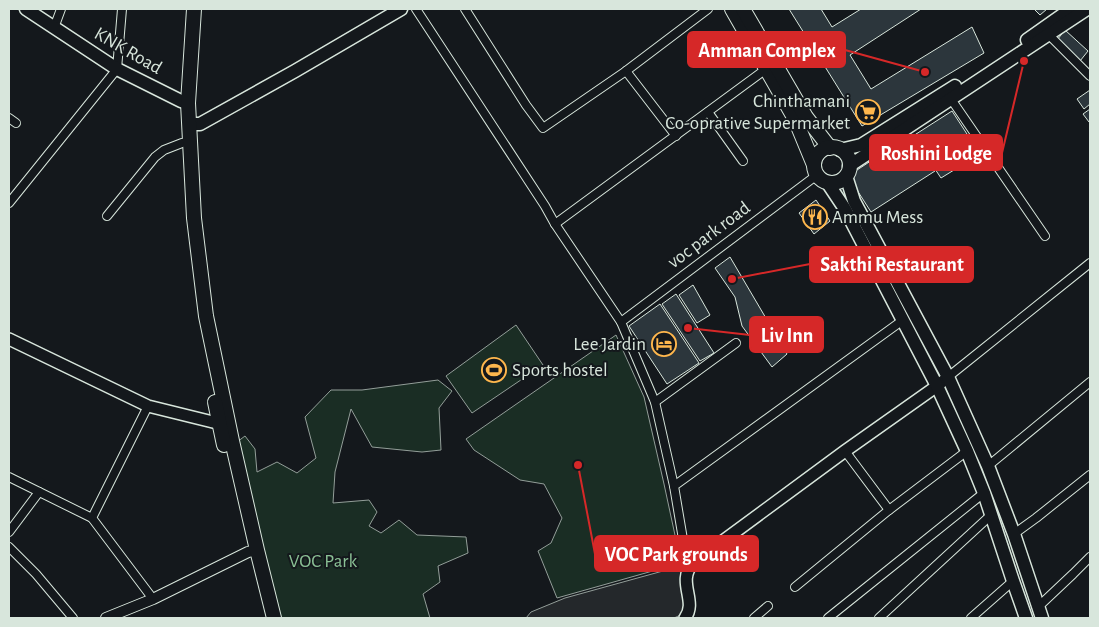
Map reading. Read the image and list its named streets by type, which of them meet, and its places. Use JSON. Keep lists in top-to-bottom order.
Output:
{
  "streets": {
    "main road": ["KNK Road"],
    "street": ["voc park road"]
  },
  "parks": ["VOC Park"],
  "places": {
    "other": [
      "Roshini Lodge",
      "Amman Complex",
      "Sakthi Restaurant",
      "Liv Inn",
      "VOC Park grounds"
    ],
    "supermarket": ["Chinthamani Co-oprative Supermarket"],
    "restaurant": ["Ammu Mess"],
    "hotel": ["Lee Jardin"],
    "sports": ["Sports hostel"]
  }
}
